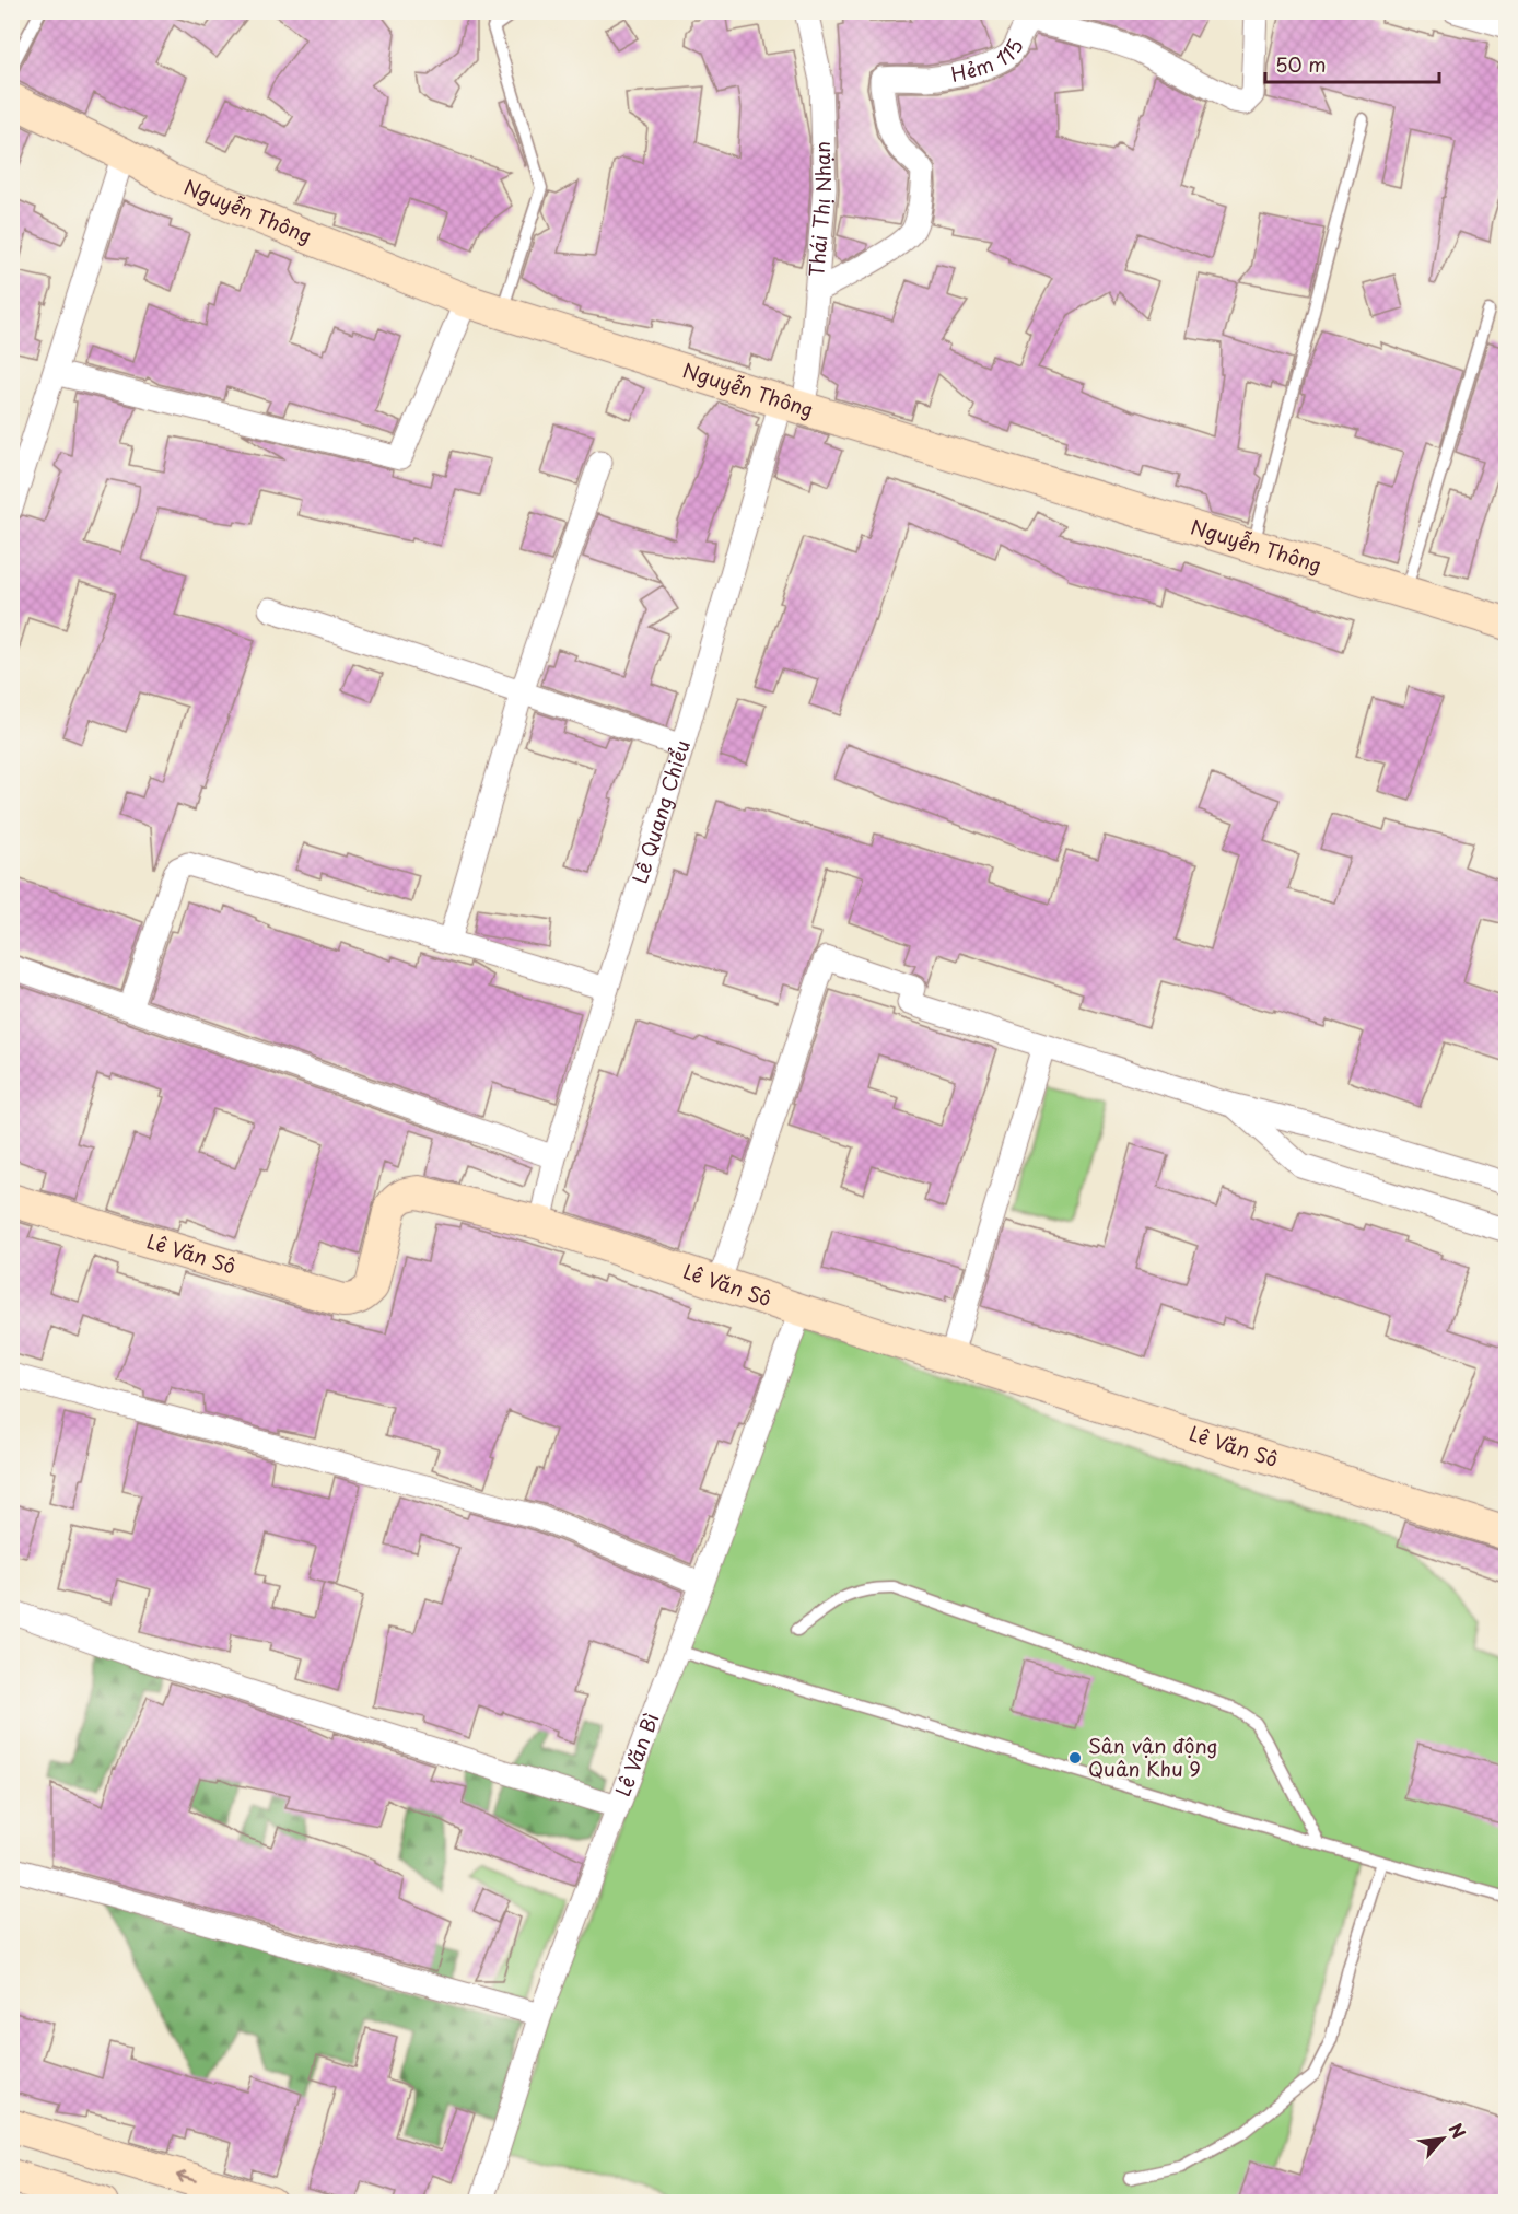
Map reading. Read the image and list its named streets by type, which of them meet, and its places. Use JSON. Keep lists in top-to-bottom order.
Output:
{
  "streets": {
    "street": [
      "Hẻm 115",
      "Thái Thị Nhạn",
      "Nguyễn Thông",
      "Lê Quang Chiểu",
      "Lê Văn Sô",
      "Lê Văn Bì"
    ]
  },
  "crossings": [
    ["Hẻm 115", "Thái Thị Nhạn"],
    ["Thái Thị Nhạn", "Nguyễn Thông"],
    ["Thái Thị Nhạn", "Lê Quang Chiểu"],
    ["Nguyễn Thông", "Lê Quang Chiểu"],
    ["Lê Quang Chiểu", "Lê Văn Sô"],
    ["Lê Văn Sô", "Lê Văn Bì"]
  ],
  "places": ["Sân vận động Quân Khu 9"],
  "scale_bar": "50 m",
  "north": "top right"
}
